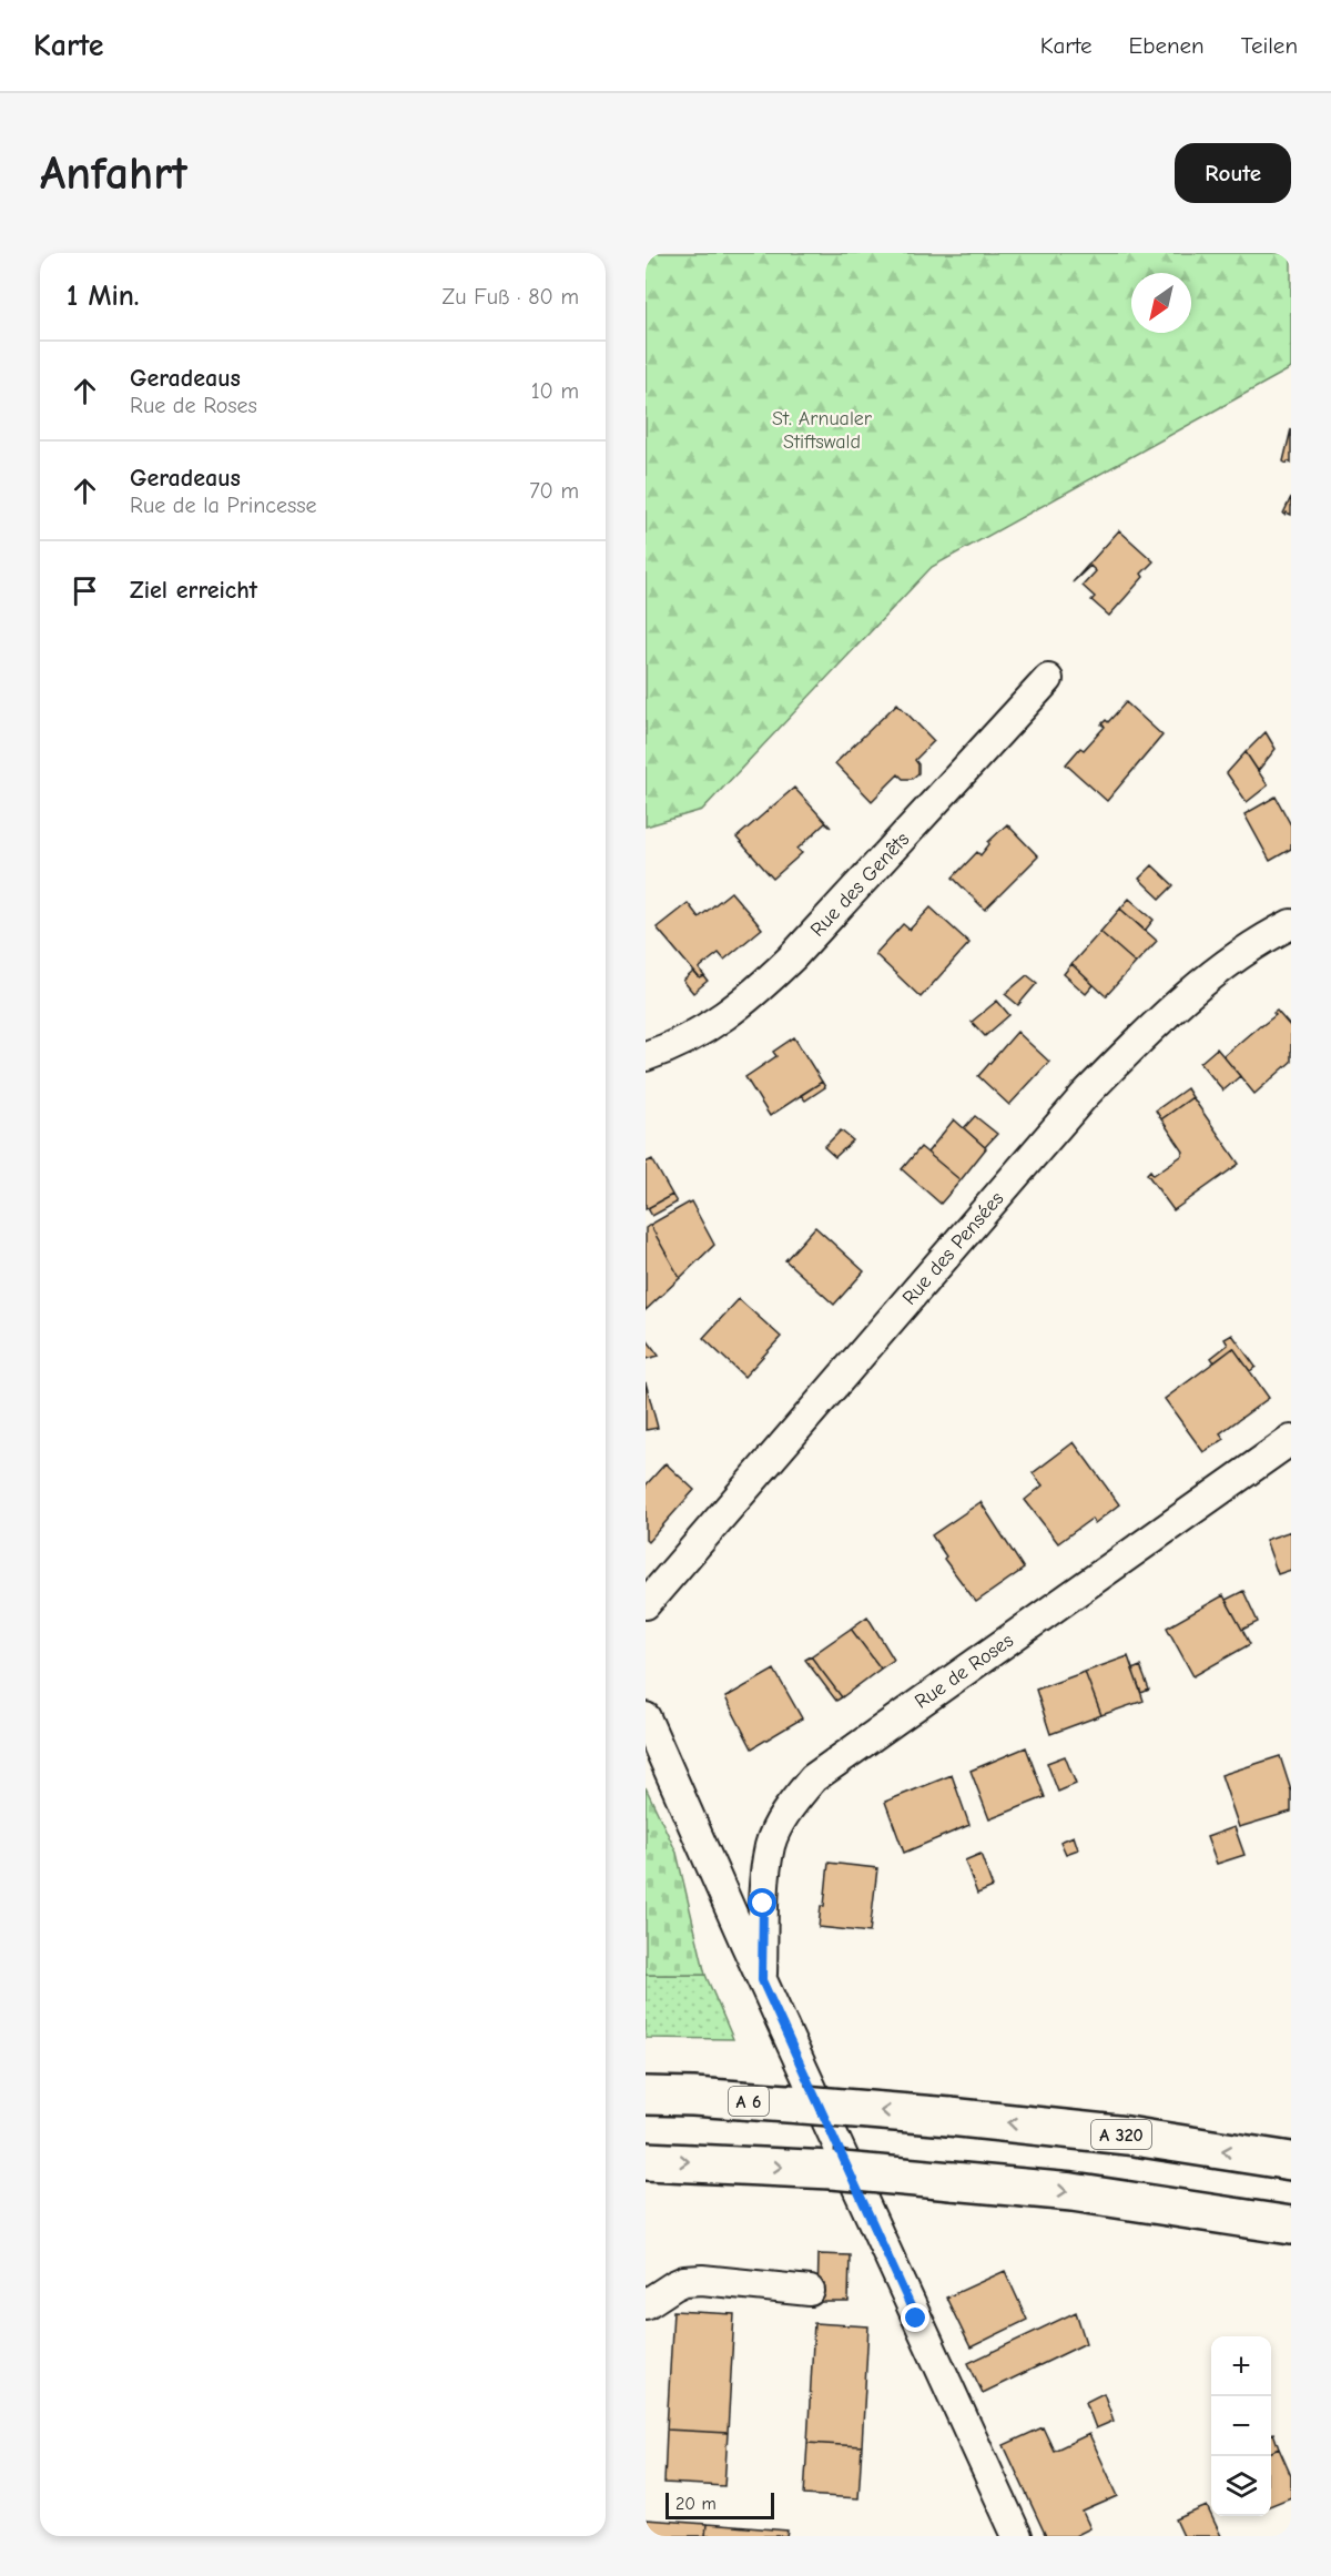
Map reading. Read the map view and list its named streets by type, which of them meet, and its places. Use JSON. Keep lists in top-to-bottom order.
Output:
{
  "streets": {
    "highway": ["A 6", "A 320"],
    "street": ["Rue des Genêts", "Rue des Pensées", "Rue de Roses"]
  },
  "crossings": [
    ["A 6", "A 320"]
  ],
  "parks": ["St. Arnualer Stiftswald"],
  "scale_bar": "20 m",
  "north": "bottom left",
  "page": {
    "header": "Karte",
    "nav": ["Karte", "Ebenen", "Teilen"],
    "buttons": "Route",
    "title": "Anfahrt",
    "heading": ["1 Min.", "Zu Fuß · 80 m"],
    "list": [
      ["Geradeaus", "Rue de Roses", "10 m"],
      ["Geradeaus", "Rue de la Princesse", "70 m"],
      "Ziel erreicht"
    ],
    "map_buttons": ["+", "−"],
    "scale": "20 m"
  }
}
